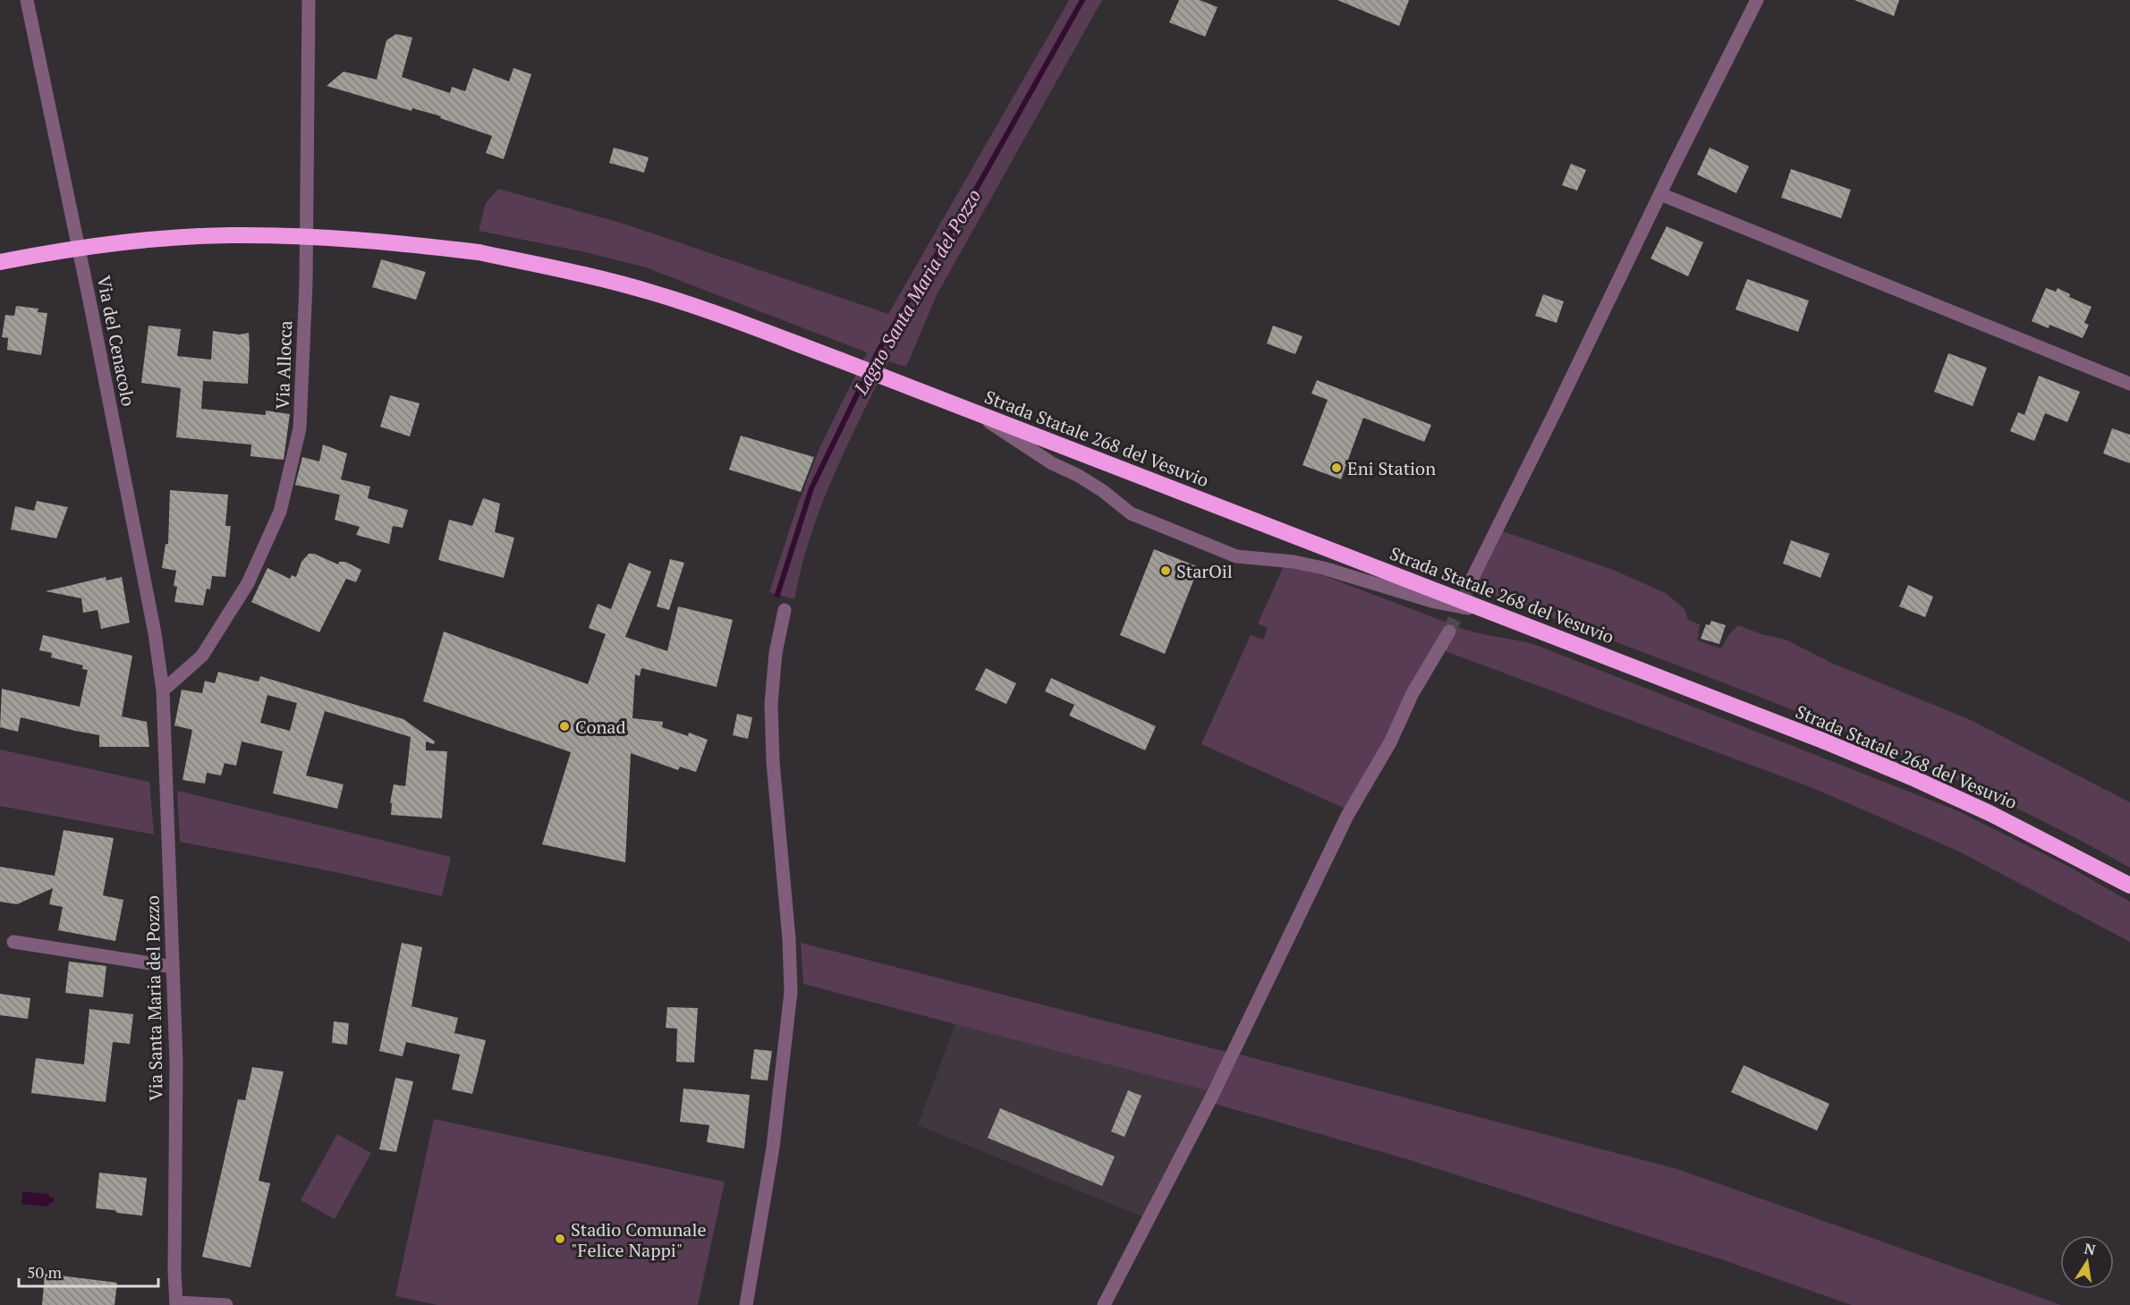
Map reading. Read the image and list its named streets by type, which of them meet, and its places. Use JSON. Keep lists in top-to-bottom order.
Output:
{
  "streets": {
    "highway": ["Strada Statale 268 del Vesuvio"],
    "street": ["Via del Cenacolo", "Via Allocca", "Via Santa Maria del Pozzo"]
  },
  "crossings": [
    ["Via del Cenacolo", "Via Allocca"],
    ["Via del Cenacolo", "Via Santa Maria del Pozzo"],
    ["Via Allocca", "Via Santa Maria del Pozzo"]
  ],
  "water": ["Lagno Santa Maria del Pozzo"],
  "places": [
    "Eni Station",
    "StarOil",
    "Conad",
    "Stadio Comunale \"Felice Nappi\""
  ],
  "scale_bar": "50 m",
  "north": "top"
}
